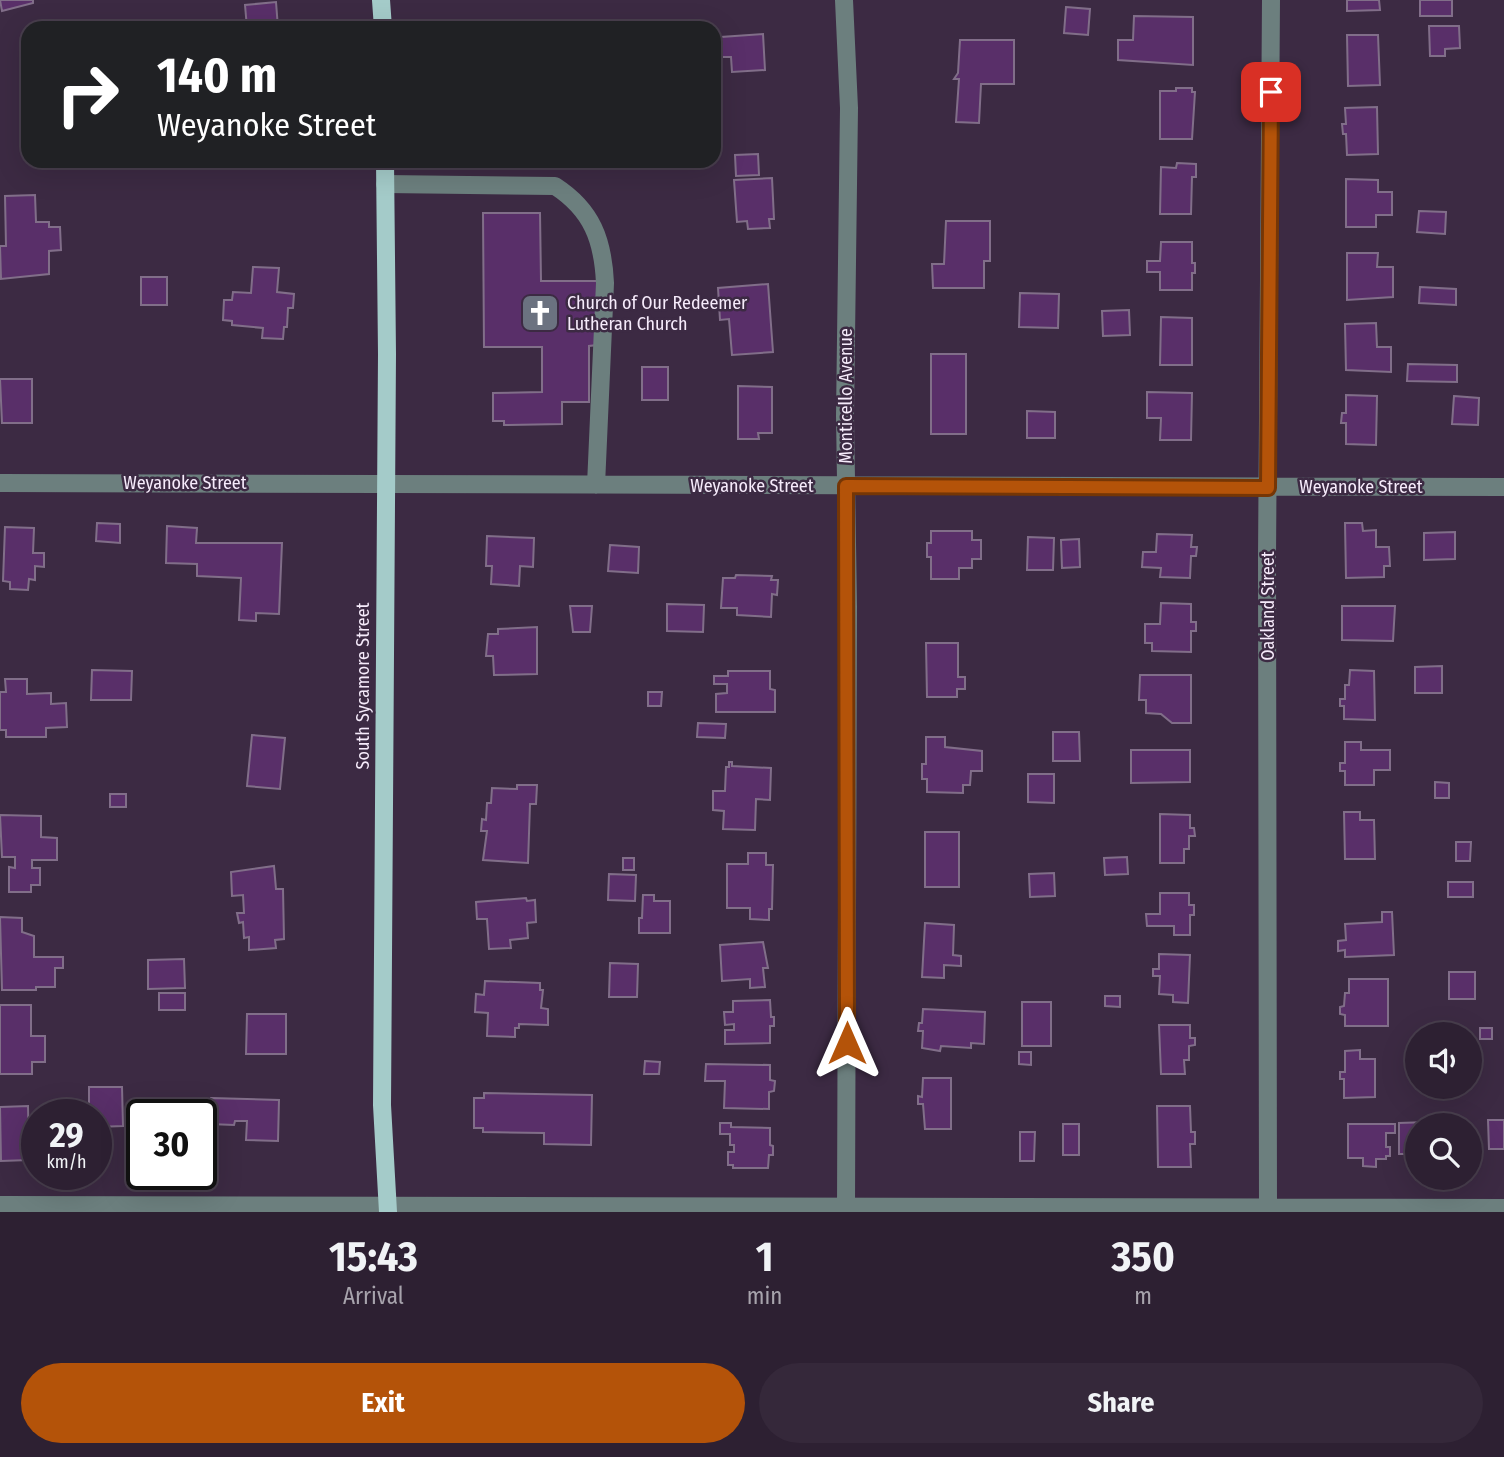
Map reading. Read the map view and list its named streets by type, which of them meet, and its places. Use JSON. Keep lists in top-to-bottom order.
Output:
{
  "streets": {
    "main road": ["South Sycamore Street"],
    "street": ["Monticello Avenue", "Weyanoke Street", "Oakland Street"]
  },
  "crossings": [
    ["Monticello Avenue", "Weyanoke Street"],
    ["Weyanoke Street", "Oakland Street"],
    ["Weyanoke Street", "South Sycamore Street"]
  ],
  "places": {
    "church": ["Church of Our Redeemer Lutheran Church"]
  },
  "page": {
    "turn": ["140 m", "Weyanoke Street"],
    "speed": "29 km/h",
    "limit": "30",
    "eta": [
      "15:43",
      "Arrival",
      "1",
      "min",
      "350",
      "m"
    ],
    "buttons": ["Exit", "Share"]
  }
}
